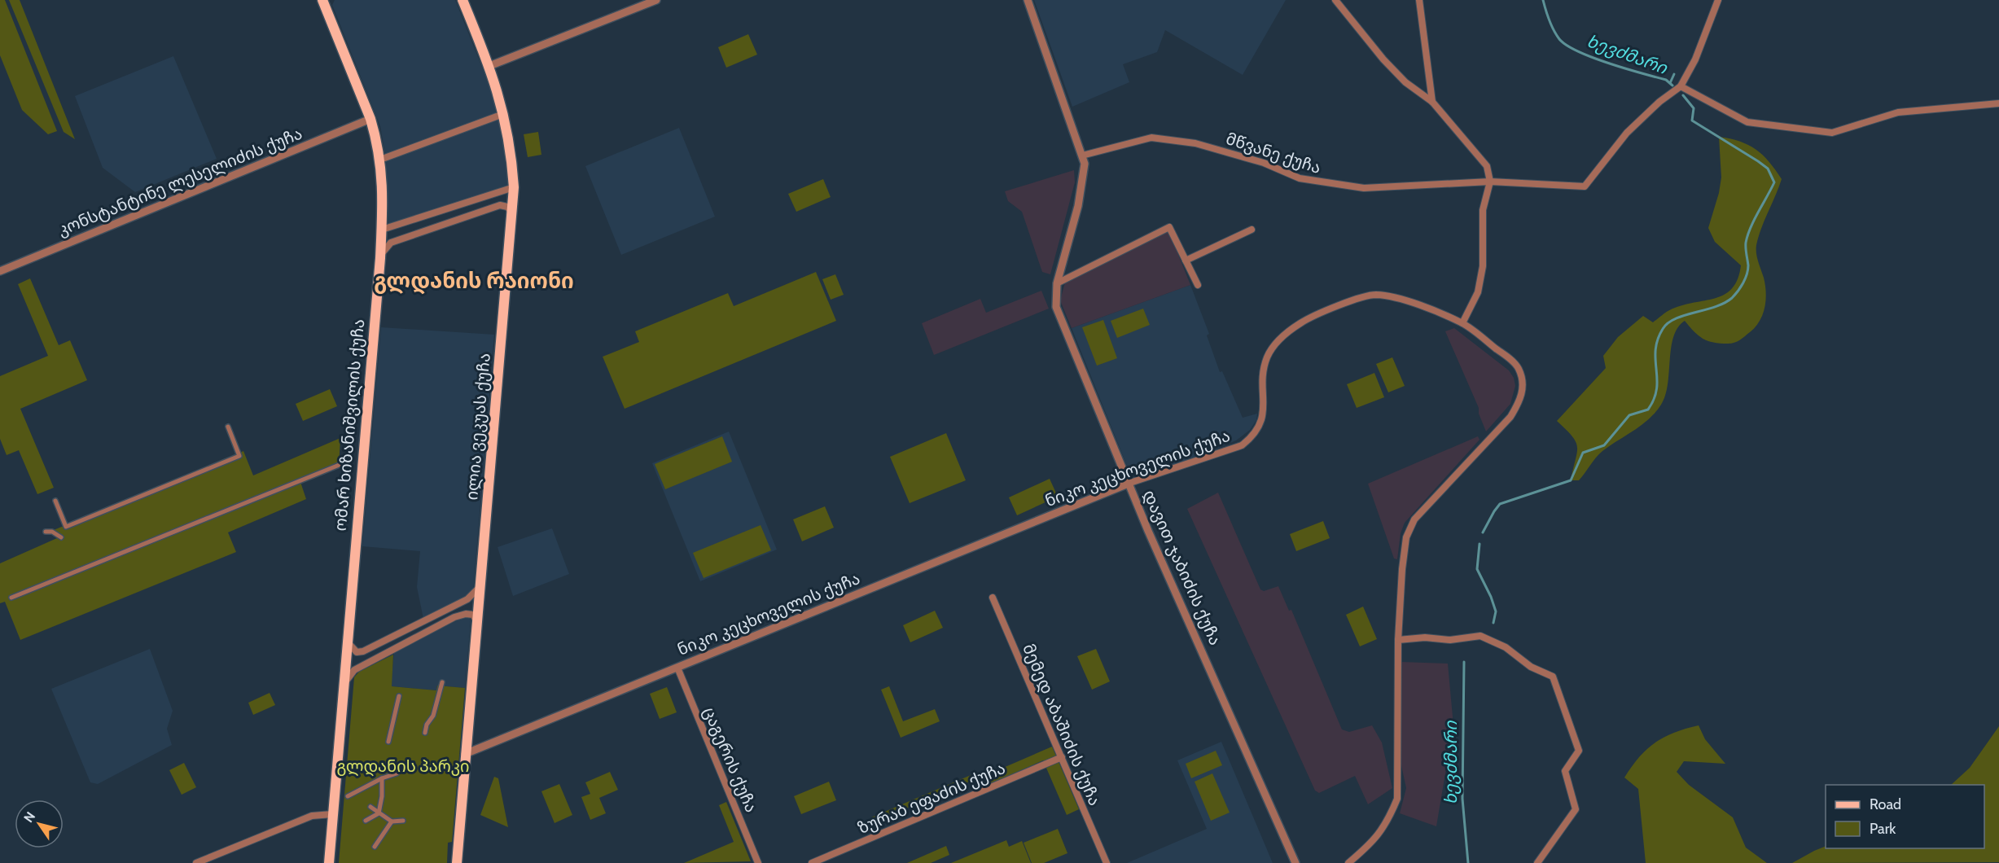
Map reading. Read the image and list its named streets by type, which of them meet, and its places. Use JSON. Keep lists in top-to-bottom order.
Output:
{
  "streets": {
    "main road": ["ომარ ხიზანიშვილის ქუჩა", "ილია ვეკუას ქუჩა"],
    "street": [
      "მწვანე ქუჩა",
      "კონსტანტინე ლესელიძის ქუჩა",
      "ნიკო კეცხოველის ქუჩა",
      "დავით ჯაბიძის ქუჩა",
      "მემედ აბაშიძის ქუჩა",
      "ცაგერის ქუჩა",
      "ზურაბ ეფაძის ქუჩა"
    ]
  },
  "crossings": [
    ["მწვანე ქუჩა", "დავით ჯაბიძის ქუჩა"],
    ["კონსტანტინე ლესელიძის ქუჩა", "ომარ ხიზანიშვილის ქუჩა"],
    ["ილია ვეკუას ქუჩა", "ნიკო კეცხოველის ქუჩა"],
    ["ნიკო კეცხოველის ქუჩა", "დავით ჯაბიძის ქუჩა"],
    ["ნიკო კეცხოველის ქუჩა", "ცაგერის ქუჩა"],
    ["მემედ აბაშიძის ქუჩა", "ზურაბ ეფაძის ქუჩა"]
  ],
  "districts": ["გლდანის რაიონი"],
  "water": ["ხევძმარი"],
  "parks": ["გლდანის პარკი"],
  "legend": ["Road", "Park"],
  "north": "top left"
}
